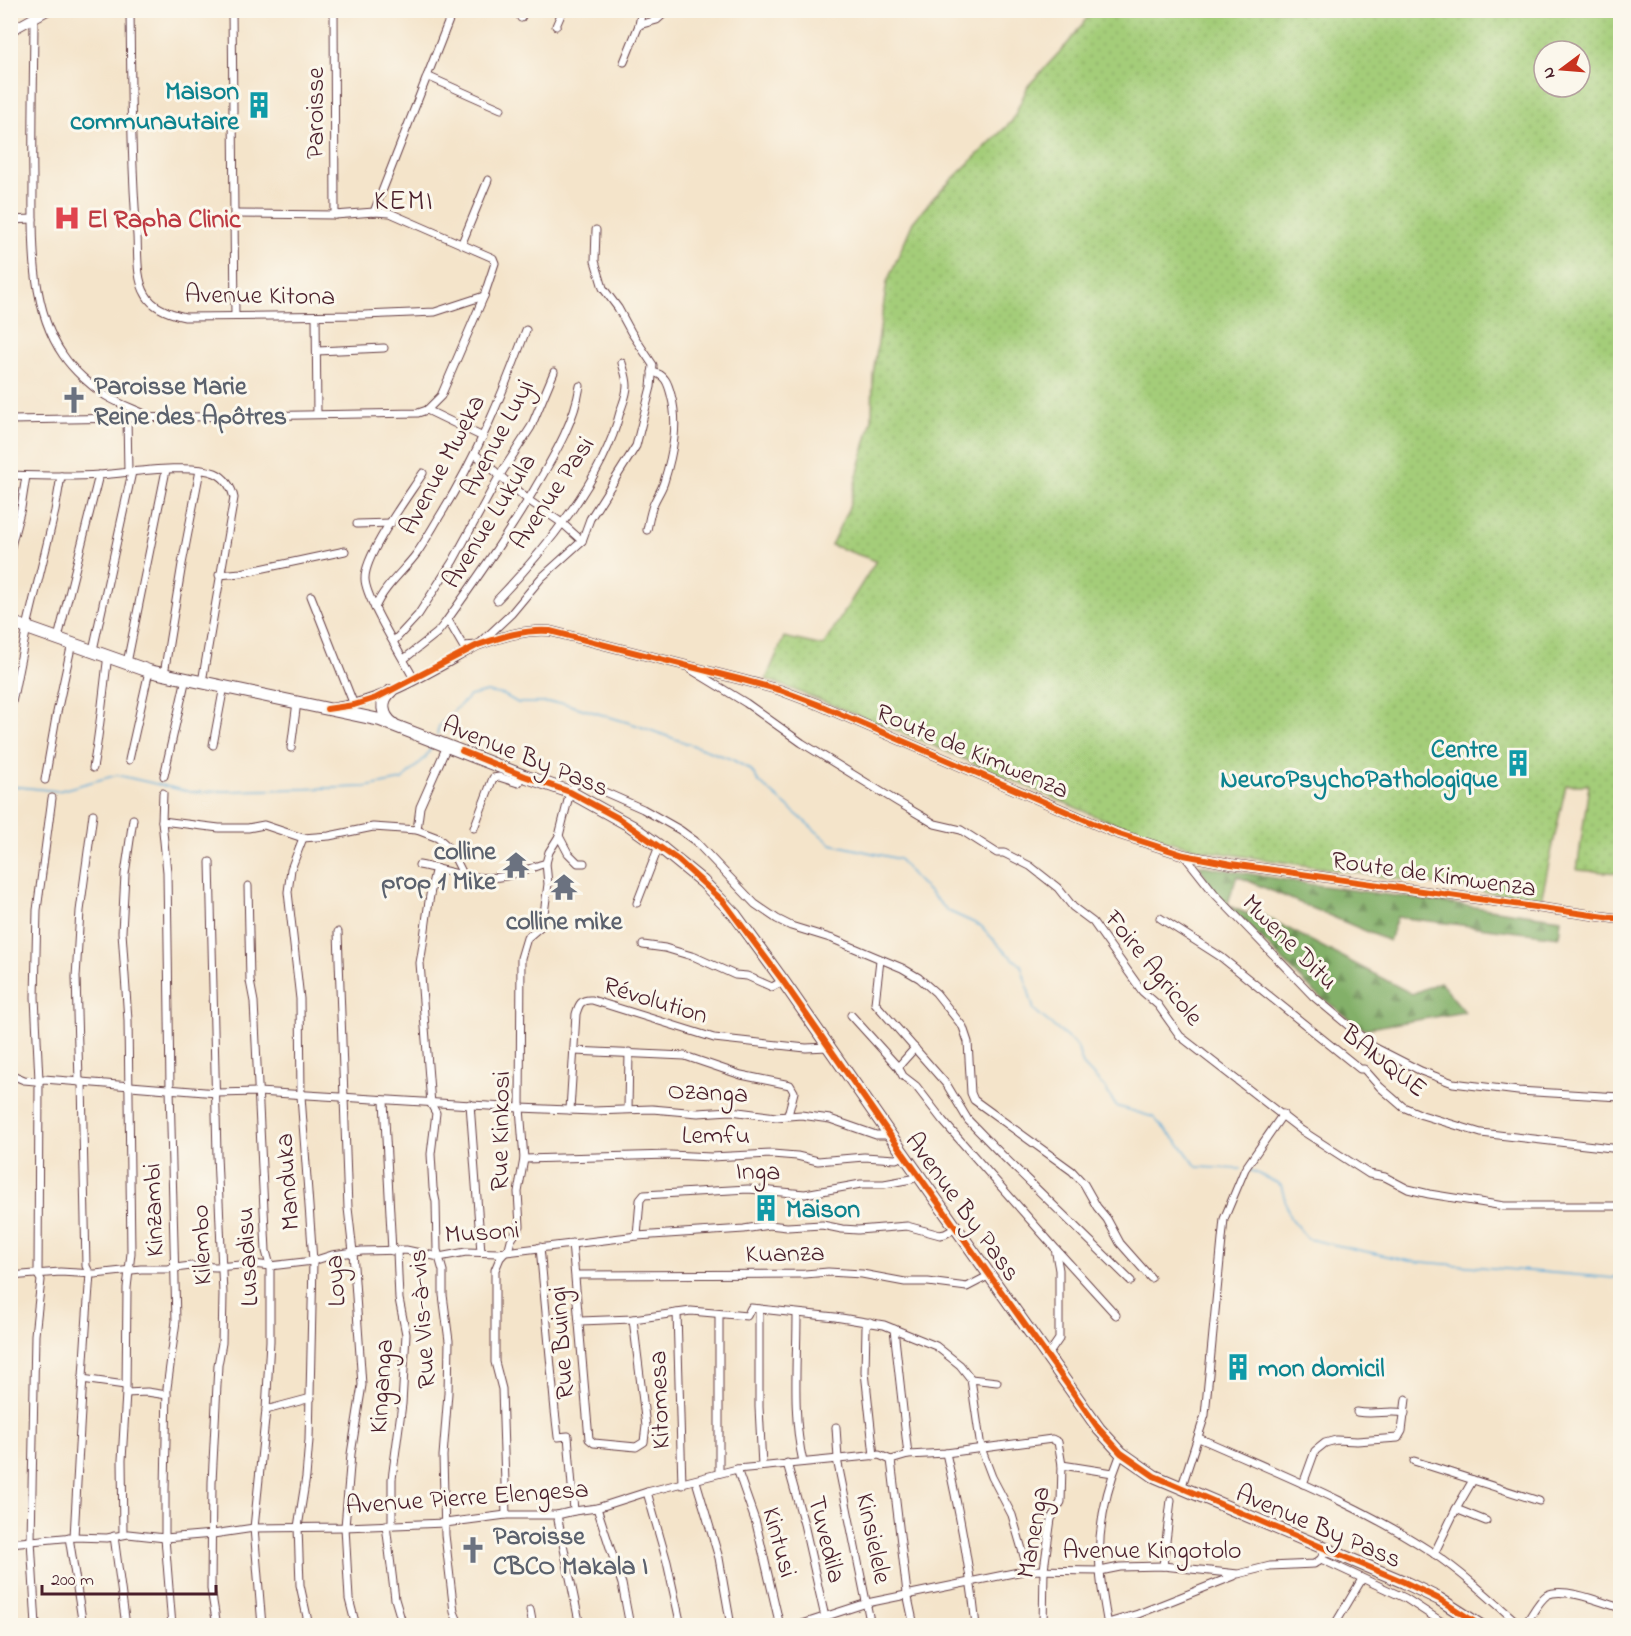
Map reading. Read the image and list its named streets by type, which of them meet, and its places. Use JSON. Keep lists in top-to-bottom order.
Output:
{
  "streets": {
    "highway": ["Avenue By Pass"],
    "street": [
      "Paroisse",
      "Avenue Kitona",
      "Avenue Luyi",
      "Avenue Mweka",
      "Avenue Pasi",
      "Avenue Lukula",
      "Route de Kimwenza",
      "Mwene Ditu",
      "Foire Agricole",
      "Révolution",
      "BANQUE",
      "Ozanga",
      "Rue Kinkosi",
      "Lemfu",
      "Inga",
      "Manduka",
      "Kinzambi",
      "Musoni",
      "Kilembo",
      "Kuanza",
      "Lusadisu",
      "Loya",
      "Rue Vis-à-vis",
      "Rue Buingi",
      "Kinganga",
      "Kitomesa",
      "Avenue Pierre Elengesa",
      "Manenga",
      "Kinsielele",
      "Tuvedila",
      "Kintusi",
      "Avenue Kingotolo"
    ]
  },
  "crossings": [
    ["Route de Kimwenza", "Avenue By Pass"],
    ["Route de Kimwenza", "Mwene Ditu"],
    ["Route de Kimwenza", "Foire Agricole"],
    ["Avenue By Pass", "Révolution"],
    ["Avenue By Pass", "Ozanga"],
    ["Avenue By Pass", "Lemfu"],
    ["Avenue By Pass", "Musoni"],
    ["Avenue By Pass", "Kuanza"],
    ["Avenue By Pass", "Avenue Kingotolo"],
    ["Révolution", "Ozanga"],
    ["Ozanga", "Rue Kinkosi"],
    ["Ozanga", "Manduka"],
    ["Ozanga", "Kinzambi"],
    ["Ozanga", "Kilembo"],
    ["Ozanga", "Lusadisu"],
    ["Ozanga", "Loya"],
    ["Ozanga", "Rue Vis-à-vis"],
    ["Ozanga", "Kinganga"],
    ["Rue Kinkosi", "Lemfu"],
    ["Rue Kinkosi", "Musoni"],
    ["Rue Kinkosi", "Avenue Pierre Elengesa"],
    ["Inga", "Musoni"],
    ["Manduka", "Musoni"],
    ["Manduka", "Avenue Pierre Elengesa"],
    ["Kinzambi", "Musoni"],
    ["Kinzambi", "Avenue Pierre Elengesa"],
    ["Musoni", "Kilembo"],
    ["Musoni", "Lusadisu"],
    ["Musoni", "Loya"],
    ["Musoni", "Rue Vis-à-vis"],
    ["Musoni", "Rue Buingi"],
    ["Musoni", "Kinganga"],
    ["Kilembo", "Avenue Pierre Elengesa"],
    ["Kuanza", "Rue Buingi"],
    ["Lusadisu", "Avenue Pierre Elengesa"],
    ["Loya", "Avenue Pierre Elengesa"],
    ["Rue Vis-à-vis", "Avenue Pierre Elengesa"],
    ["Kinganga", "Avenue Pierre Elengesa"],
    ["Kitomesa", "Avenue Pierre Elengesa"],
    ["Avenue Pierre Elengesa", "Manenga"],
    ["Avenue Pierre Elengesa", "Kinsielele"],
    ["Avenue Pierre Elengesa", "Tuvedila"],
    ["Avenue Pierre Elengesa", "Kintusi"],
    ["Manenga", "Avenue Kingotolo"],
    ["Kinsielele", "Avenue Kingotolo"],
    ["Tuvedila", "Avenue Kingotolo"]
  ],
  "districts": ["KEMI"],
  "places": {
    "building": [
      "Maison communautaire",
      "Centre NeuroPsychoPathologique",
      "Maison",
      "mon domicil"
    ],
    "hospital": ["El Rapha Clinic"],
    "church": ["Paroisse Marie Reine des Apôtres", "Paroisse CBCO Makala I"],
    "temple": ["colline prop 1 Mike", "colline mike"]
  },
  "scale_bar": "200 m",
  "north": "left"
}
